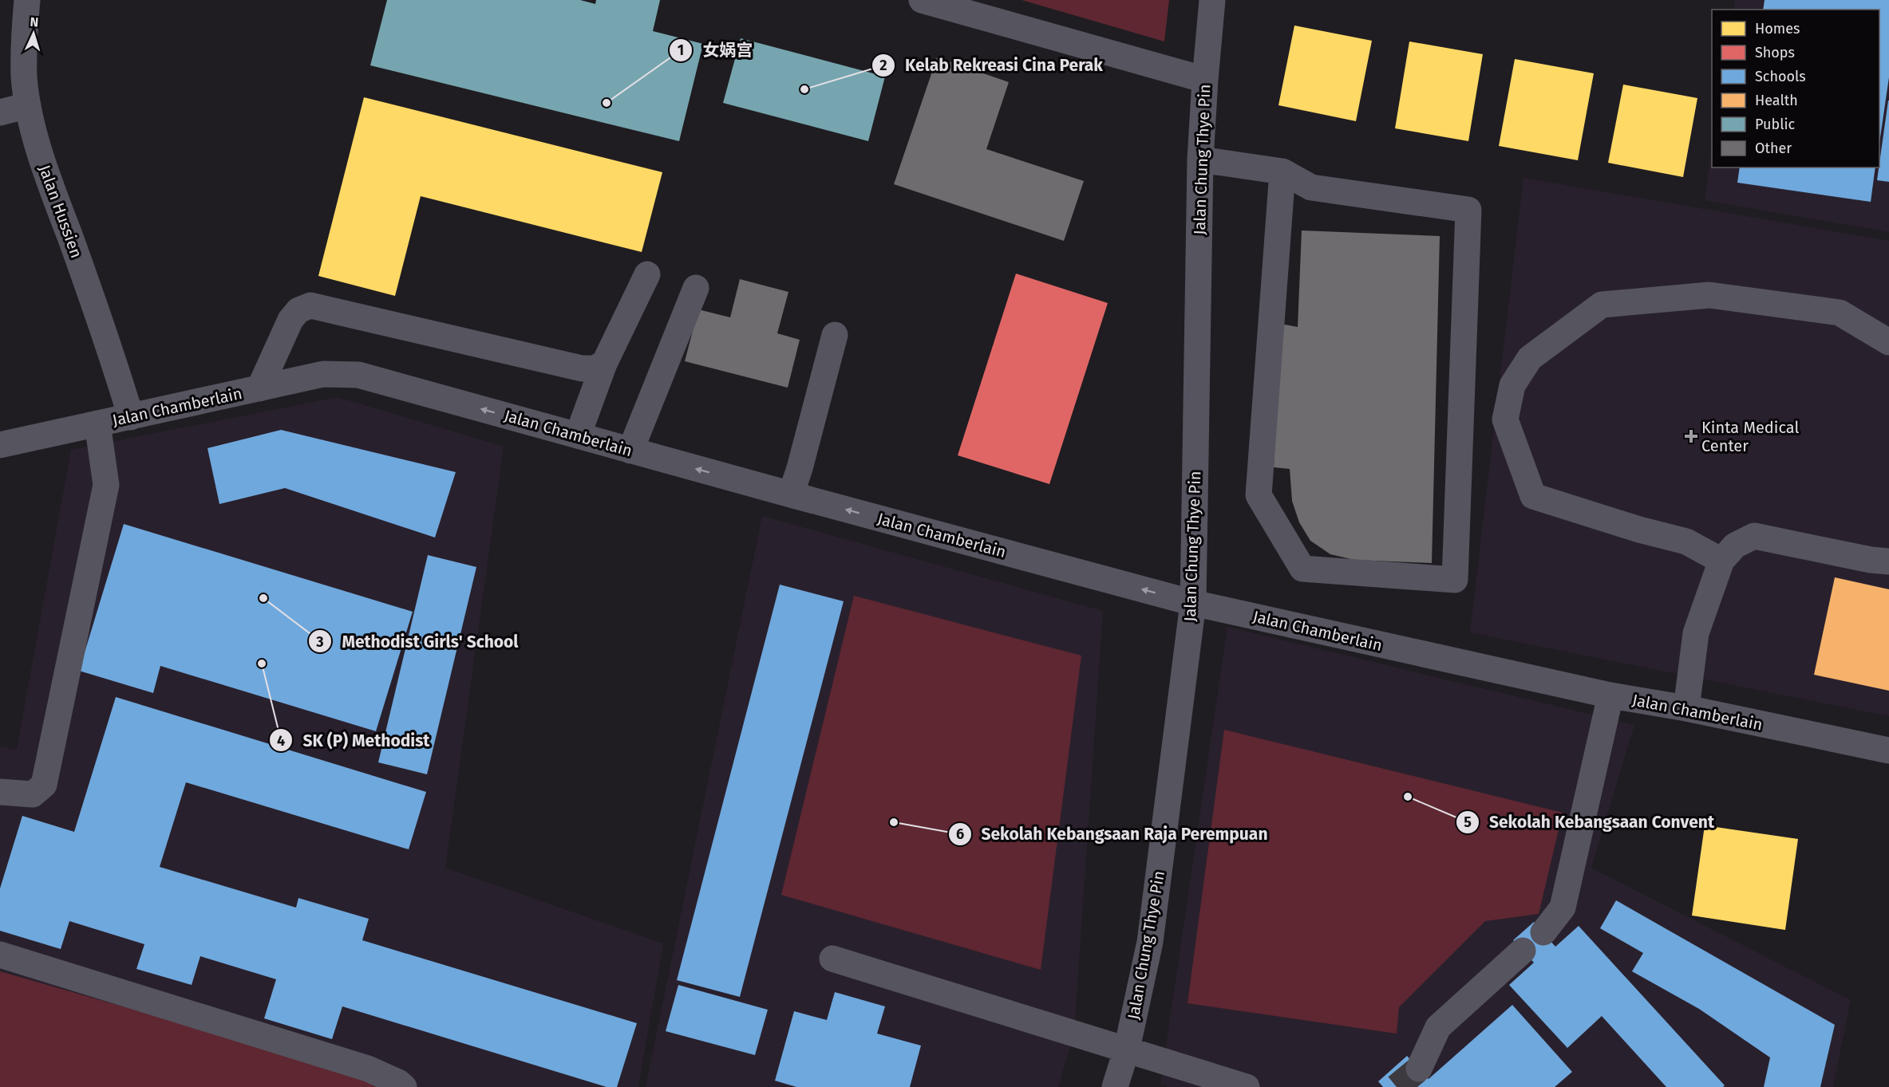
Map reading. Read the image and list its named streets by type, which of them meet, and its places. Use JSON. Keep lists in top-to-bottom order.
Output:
{
  "streets": {
    "street": ["Jalan Chung Thye Pin", "Jalan Hussien", "Jalan Chamberlain"]
  },
  "crossings": [
    ["Jalan Chung Thye Pin", "Jalan Chamberlain"],
    ["Jalan Hussien", "Jalan Chamberlain"]
  ],
  "one_way": ["Jalan Chamberlain"],
  "places": {
    "other": [
      "Kelab Rekreasi Cina Perak",
      "女娲宫",
      "Methodist Girls' School",
      "SK (P) Methodist",
      "Sekolah Kebangsaan Convent",
      "Sekolah Kebangsaan Raja Perempuan"
    ],
    "health": ["Kinta Medical Center"]
  },
  "legend": [
    "Homes",
    "Shops",
    "Schools",
    "Health",
    "Public",
    "Other"
  ],
  "north": "top"
}
